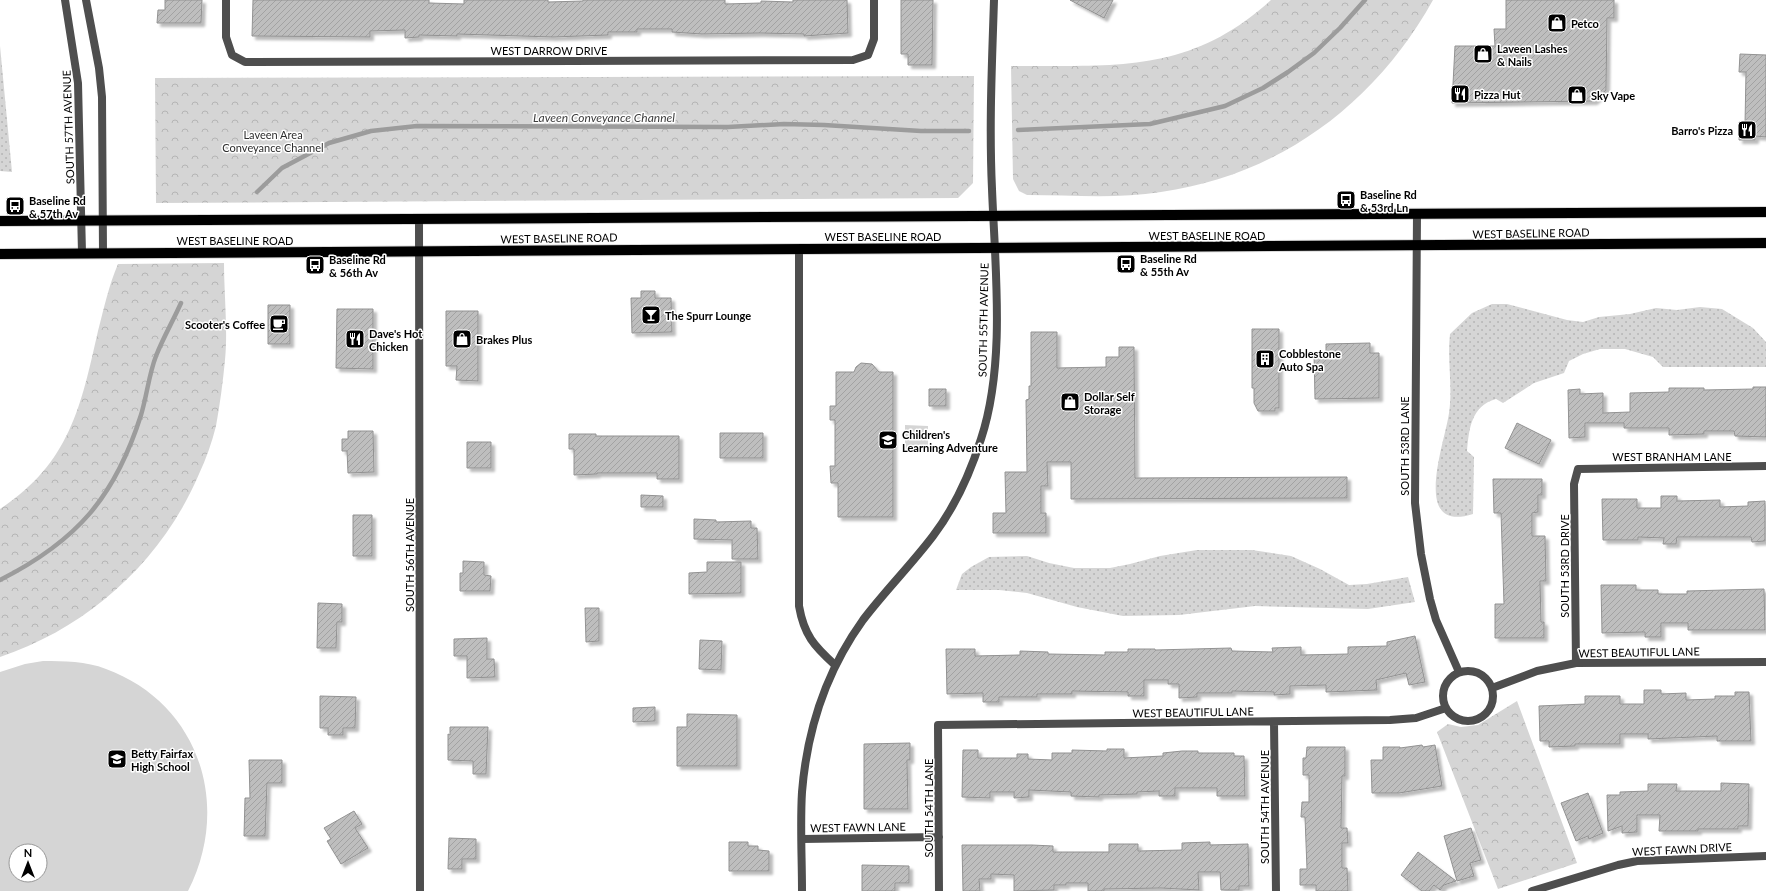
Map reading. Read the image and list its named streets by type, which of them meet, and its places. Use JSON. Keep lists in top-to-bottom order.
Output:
{
  "streets": {
    "main road": ["WEST BASELINE ROAD"],
    "street": [
      "WEST DARROW DRIVE",
      "SOUTH 57TH AVENUE",
      "SOUTH 55TH AVENUE",
      "SOUTH 53RD LANE",
      "WEST BRANHAM LANE",
      "SOUTH 56TH AVENUE",
      "SOUTH 53RD DRIVE",
      "WEST BEAUTIFUL LANE",
      "SOUTH 54TH AVENUE",
      "SOUTH 54TH LANE",
      "WEST FAWN LANE",
      "WEST FAWN DRIVE"
    ]
  },
  "crossings": [
    ["SOUTH 57TH AVENUE", "WEST BASELINE ROAD"],
    ["WEST BASELINE ROAD", "SOUTH 55TH AVENUE"],
    ["WEST BASELINE ROAD", "SOUTH 53RD LANE"],
    ["WEST BASELINE ROAD", "SOUTH 56TH AVENUE"],
    ["SOUTH 55TH AVENUE", "WEST FAWN LANE"],
    ["SOUTH 53RD LANE", "WEST BEAUTIFUL LANE"],
    ["WEST BRANHAM LANE", "SOUTH 53RD DRIVE"],
    ["SOUTH 53RD DRIVE", "WEST BEAUTIFUL LANE"],
    ["WEST BEAUTIFUL LANE", "SOUTH 54TH AVENUE"],
    ["WEST BEAUTIFUL LANE", "SOUTH 54TH LANE"],
    ["SOUTH 54TH LANE", "WEST FAWN LANE"]
  ],
  "water": ["Laveen Conveyance Channel"],
  "parks": ["Laveen Area Conveyance Channel"],
  "places": {
    "shop": [
      "Petco",
      "Laveen Lashes & Nails",
      "Sky Vape",
      "Brakes Plus",
      "Dollar Self Storage"
    ],
    "restaurant": ["Pizza Hut", "Barro's Pizza", "Dave's Hot Chicken"],
    "bus stop": [
      "Baseline Rd & 53rd Ln",
      "Baseline Rd & 57th Av",
      "Baseline Rd & 55th Av",
      "Baseline Rd & 56th Av"
    ],
    "bar": ["The Spurr Lounge"],
    "cafe": ["Scooter's Coffee"],
    "building": ["Cobblestone Auto Spa"],
    "school or university": ["Children's Learning Adventure", "Betty Fairfax High School"]
  },
  "north": "top"
}
